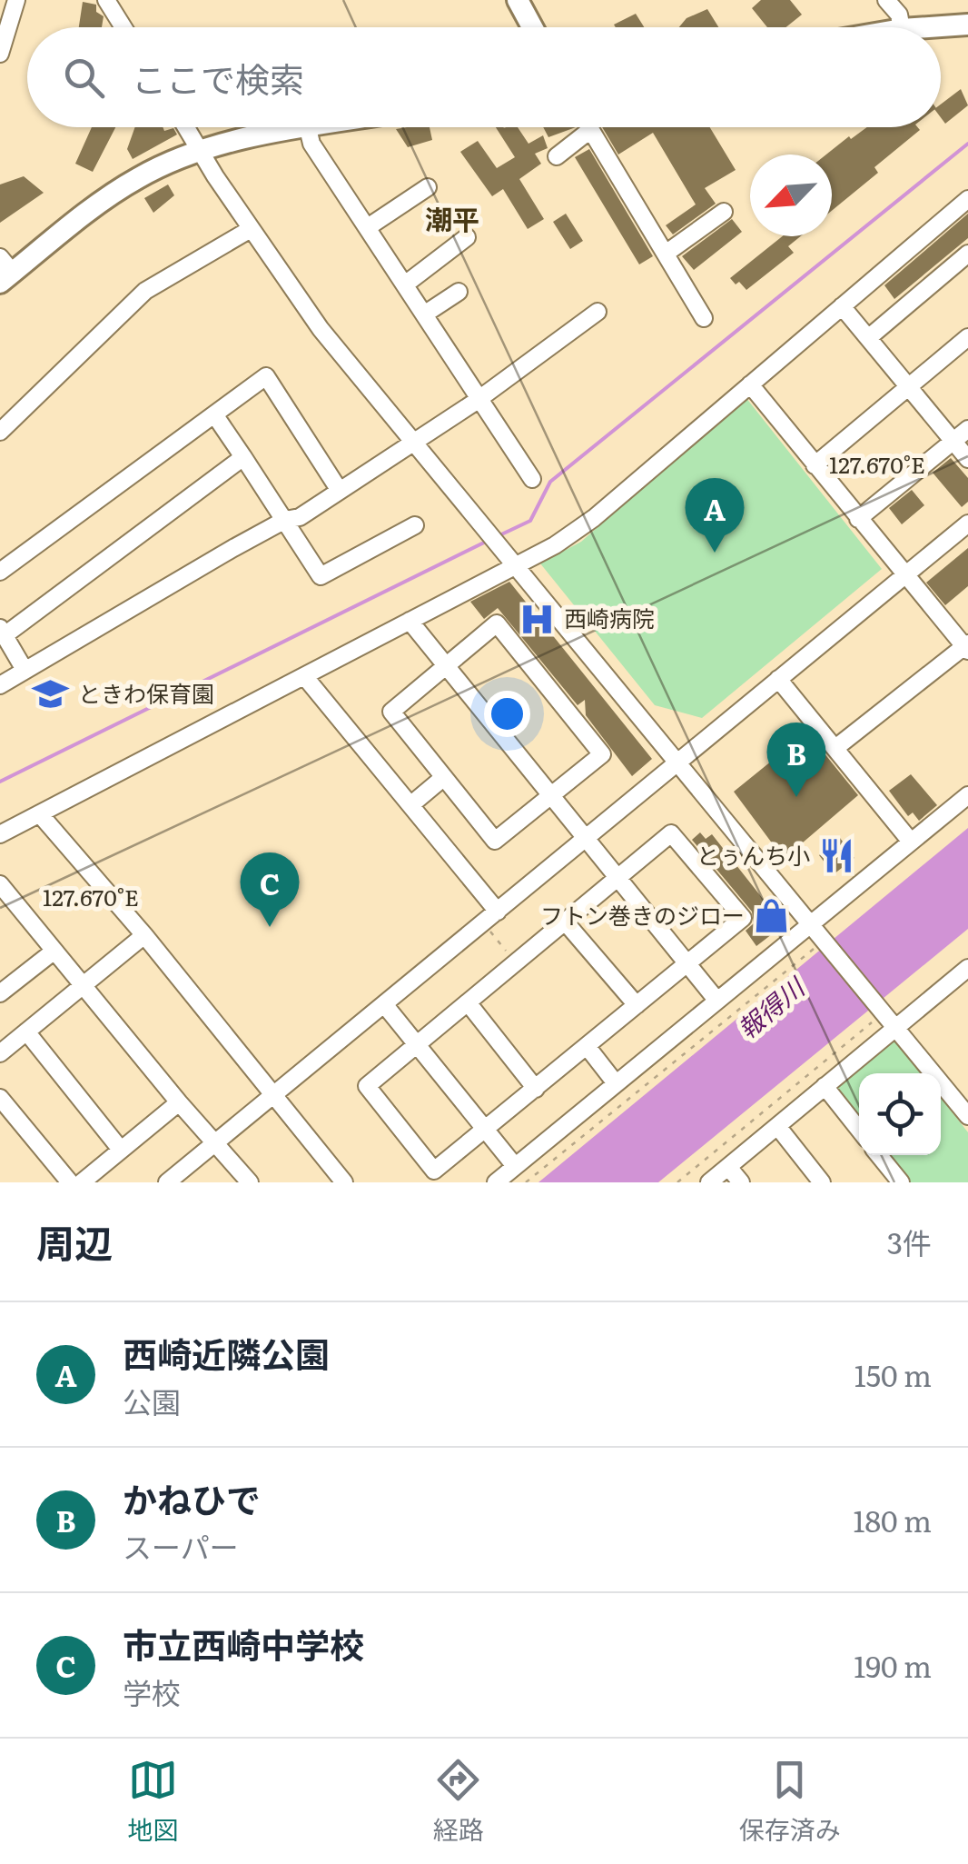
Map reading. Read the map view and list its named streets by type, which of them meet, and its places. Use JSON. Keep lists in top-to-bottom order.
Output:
{
  "districts": ["潮平"],
  "water": ["報得川"],
  "places": {
    "hospital": ["西崎病院"],
    "school or university": ["ときわ保育園"],
    "restaurant": ["とぅんち小"],
    "shop": ["フトン巻きのジロー"]
  },
  "north": "bottom left",
  "page": {
    "search": "ここで検索",
    "pins": ["A", "B", "C"],
    "heading": ["周辺", "3件"],
    "list": [
      {
        "mark": "A",
        "name": "西崎近隣公園",
        "note": "公園",
        "value": "150 m"
      },
      {
        "mark": "B",
        "name": "かねひで",
        "note": "スーパー",
        "value": "180 m"
      },
      {
        "mark": "C",
        "name": "市立西崎中学校",
        "note": "学校",
        "value": "190 m"
      }
    ],
    "nav": ["地図", "経路", "保存済み"]
  },
  "coordinates": ["127.670°E"]
}
